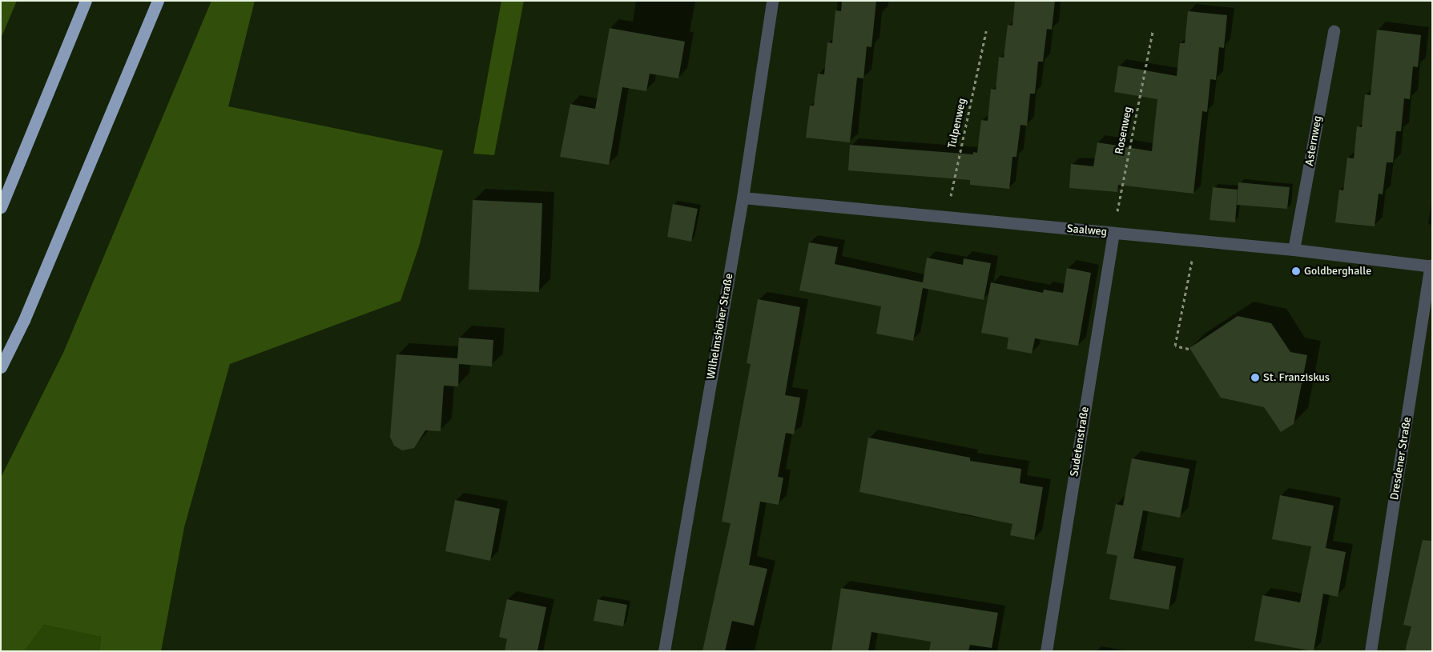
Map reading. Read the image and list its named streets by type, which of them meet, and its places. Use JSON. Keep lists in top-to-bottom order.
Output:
{
  "streets": {
    "street": [
      "Asternweg",
      "Saalweg",
      "Wilhelmshöher Straße",
      "Sudetenstraße",
      "Dresdener Straße"
    ],
    "path": ["Tulpenweg", "Rosenweg"]
  },
  "crossings": [
    ["Tulpenweg", "Saalweg"],
    ["Rosenweg", "Saalweg"],
    ["Rosenweg", "Sudetenstraße"],
    ["Asternweg", "Saalweg"],
    ["Saalweg", "Wilhelmshöher Straße"],
    ["Saalweg", "Sudetenstraße"],
    ["Saalweg", "Dresdener Straße"]
  ],
  "places": ["Goldberghalle", "St. Franziskus"]
}
